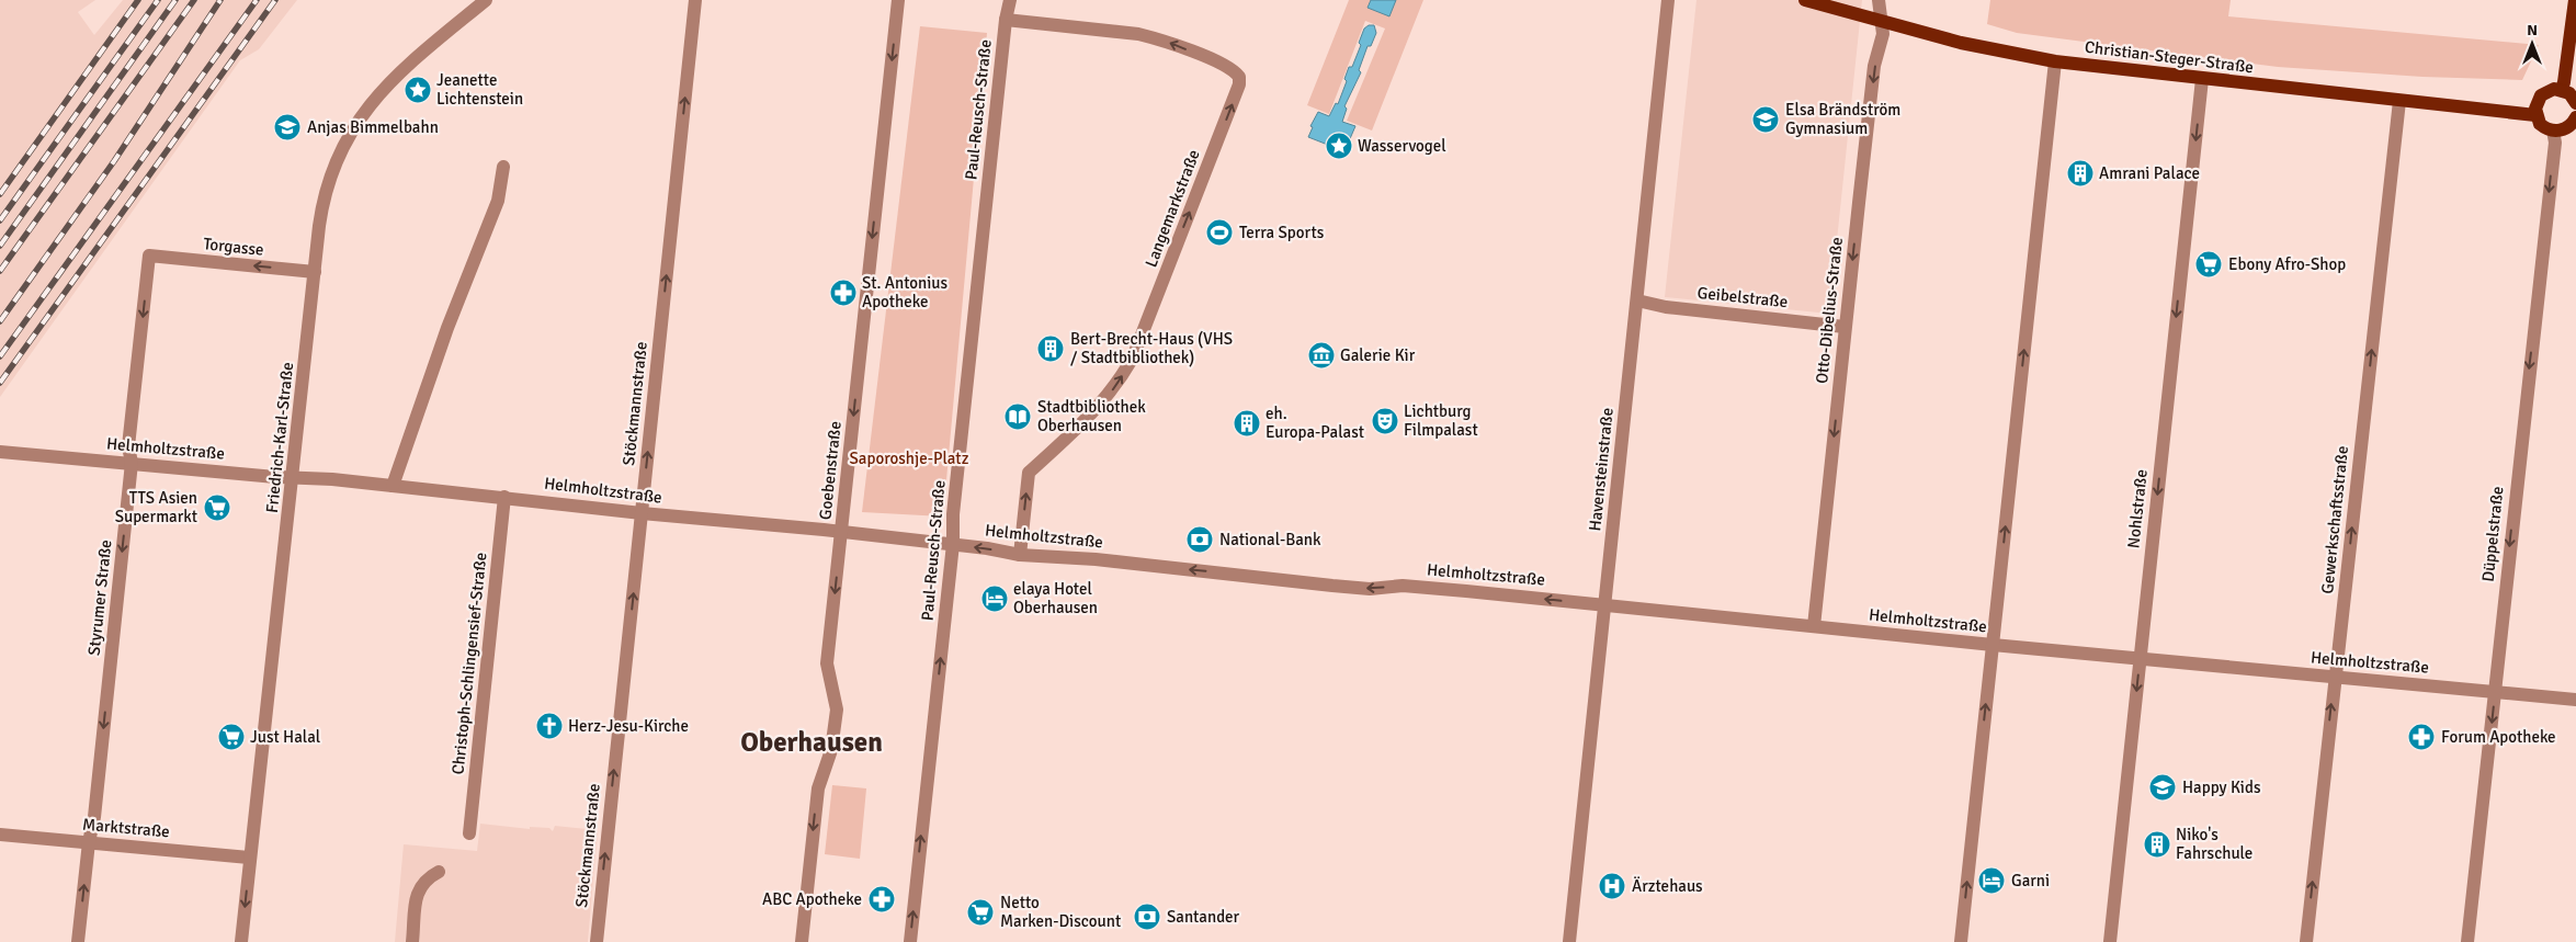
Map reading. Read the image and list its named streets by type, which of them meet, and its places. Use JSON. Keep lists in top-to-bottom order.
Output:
{
  "streets": {
    "main road": ["Christian-Steger-Straße"],
    "street": [
      "Paul-Reusch-Straße",
      "Langemarkstraße",
      "Torgasse",
      "Geibelstraße",
      "Otto-Dibelius-Straße",
      "Stöckmannstraße",
      "Friedrich-Karl-Straße",
      "Helmholtzstraße",
      "Havensteinstraße",
      "Goebenstraße",
      "Nohlstraße",
      "Gewerkschaftsstraße",
      "Düppelstraße",
      "Styrumer Straße",
      "Christoph-Schlingensief-Straße",
      "Marktstraße"
    ]
  },
  "crossings": [
    ["Christian-Steger-Straße", "Otto-Dibelius-Straße"],
    ["Christian-Steger-Straße", "Nohlstraße"],
    ["Christian-Steger-Straße", "Gewerkschaftsstraße"],
    ["Paul-Reusch-Straße", "Langemarkstraße"],
    ["Paul-Reusch-Straße", "Helmholtzstraße"],
    ["Langemarkstraße", "Helmholtzstraße"],
    ["Torgasse", "Friedrich-Karl-Straße"],
    ["Torgasse", "Styrumer Straße"],
    ["Geibelstraße", "Otto-Dibelius-Straße"],
    ["Geibelstraße", "Havensteinstraße"],
    ["Otto-Dibelius-Straße", "Helmholtzstraße"],
    ["Stöckmannstraße", "Helmholtzstraße"],
    ["Friedrich-Karl-Straße", "Helmholtzstraße"],
    ["Friedrich-Karl-Straße", "Marktstraße"],
    ["Helmholtzstraße", "Havensteinstraße"],
    ["Helmholtzstraße", "Goebenstraße"],
    ["Helmholtzstraße", "Nohlstraße"],
    ["Helmholtzstraße", "Gewerkschaftsstraße"],
    ["Helmholtzstraße", "Düppelstraße"],
    ["Helmholtzstraße", "Styrumer Straße"],
    ["Helmholtzstraße", "Christoph-Schlingensief-Straße"],
    ["Styrumer Straße", "Marktstraße"]
  ],
  "one_way": [
    "Paul-Reusch-Straße",
    "Torgasse",
    "Otto-Dibelius-Straße",
    "Stöckmannstraße",
    "Goebenstraße",
    "Nohlstraße",
    "Gewerkschaftsstraße",
    "Düppelstraße"
  ],
  "districts": ["Oberhausen"],
  "parks": ["Saporoshje-Platz"],
  "places": {
    "place": ["Jeanette Lichtenstein", "Wasservogel"],
    "school or university": ["Elsa Brändström Gymnasium", "Anjas Bimmelbahn", "Happy Kids"],
    "building": [
      "Amrani Palace",
      "Bert-Brecht-Haus (VHS / Stadtbibliothek)",
      "eh. Europa-Palast",
      "Niko's Fahrschule"
    ],
    "sports": ["Terra Sports"],
    "supermarket": [
      "Ebony Afro-Shop",
      "TTS Asien Supermarkt",
      "Just Halal",
      "Netto Marken-Discount"
    ],
    "pharmacy": ["St. Antonius Apotheke", "Forum Apotheke", "ABC Apotheke"],
    "museum": ["Galerie Kir"],
    "library": ["Stadtbibliothek Oberhausen"],
    "theatre": ["Lichtburg Filmpalast"],
    "bank": ["National-Bank", "Santander"],
    "hotel": ["elaya Hotel Oberhausen", "Garni"],
    "church": ["Herz-Jesu-Kirche"],
    "hospital": ["Ärztehaus"]
  },
  "north": "top"
}
